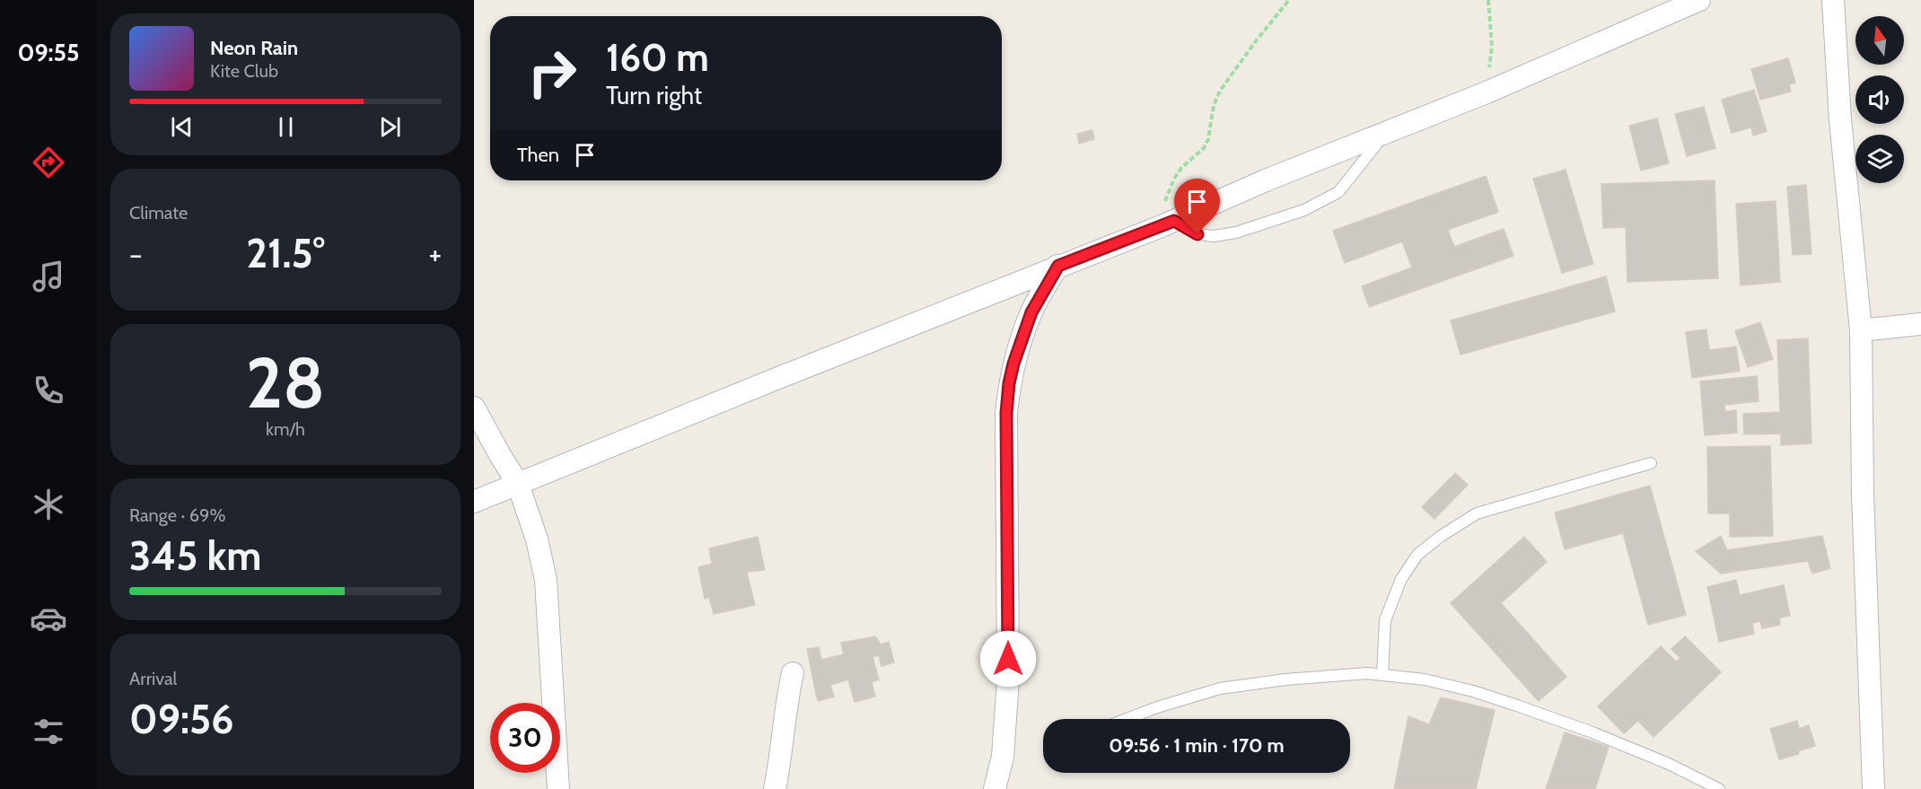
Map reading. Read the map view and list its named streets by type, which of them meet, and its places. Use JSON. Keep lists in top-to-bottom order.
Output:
{
  "north": "top",
  "page": {
    "tabs": "09:55",
    "turn": ["160 m", "Turn right"],
    "song": ["Neon Rain", "Kite Club"],
    "then": "Then",
    "tile": [
      "Climate",
      ["28", "km/h"],
      ["Range · 69%", "345 km"],
      ["Arrival", "09:56"]
    ],
    "heat": ["−", "21.5°", "+"],
    "limit": "30",
    "trip": "09:56 · 1 min · 170 m"
  }
}
